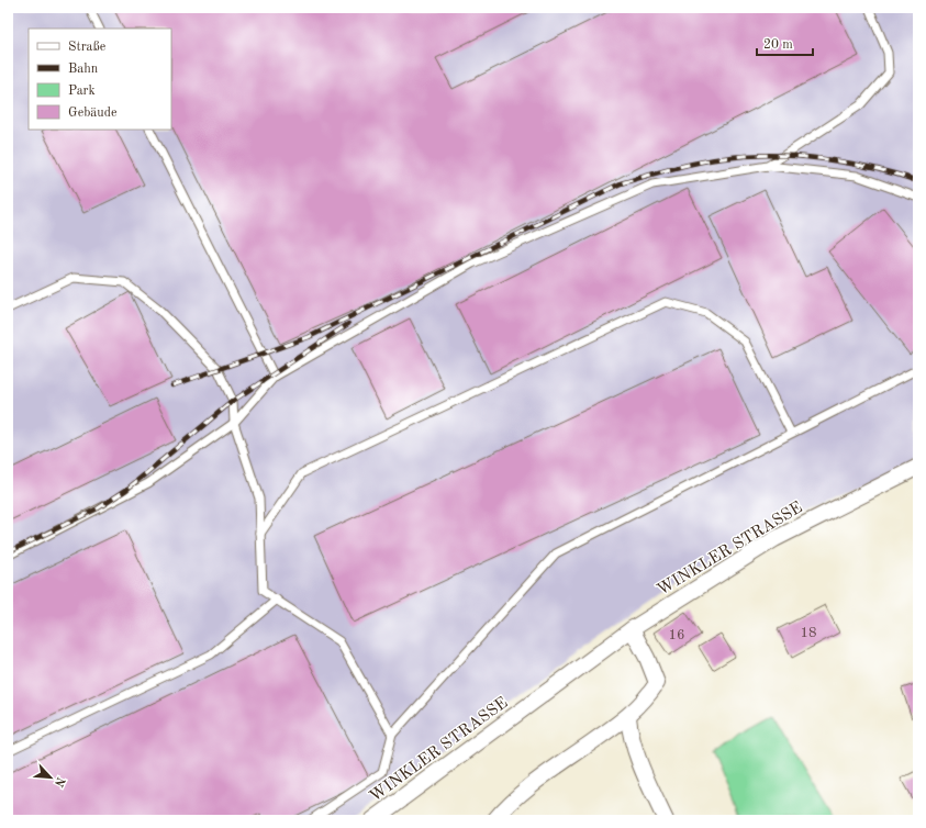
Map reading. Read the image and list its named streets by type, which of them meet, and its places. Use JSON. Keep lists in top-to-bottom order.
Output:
{
  "streets": {
    "street": ["WINKLER STRASSE"]
  },
  "house_numbers": ["18", "16"],
  "legend": [
    "Straße",
    "Bahn",
    "Park",
    "Gebäude"
  ],
  "scale_bar": "20 m",
  "north": "bottom right"
}
